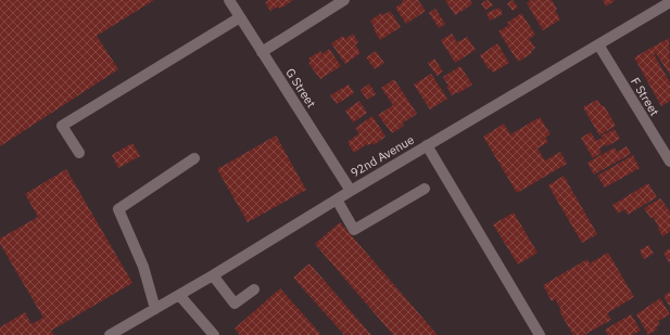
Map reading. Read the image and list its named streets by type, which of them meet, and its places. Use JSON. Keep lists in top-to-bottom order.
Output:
{
  "streets": {
    "street": ["G Street", "F Street", "92nd Avenue"]
  },
  "crossings": [
    ["G Street", "92nd Avenue"],
    ["F Street", "92nd Avenue"]
  ]
}
